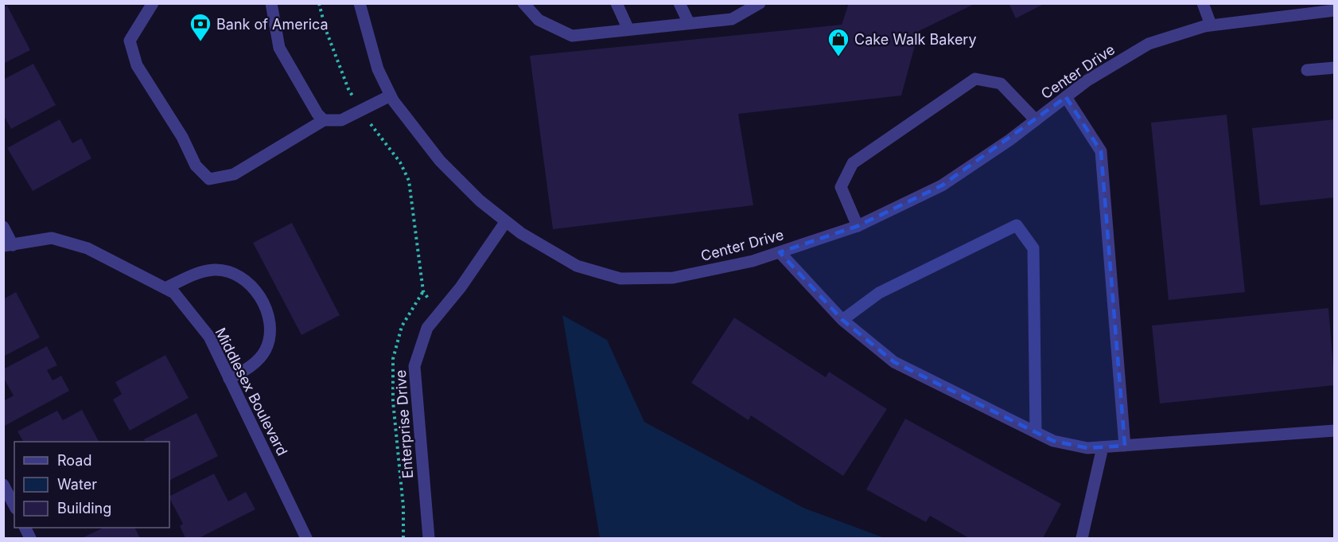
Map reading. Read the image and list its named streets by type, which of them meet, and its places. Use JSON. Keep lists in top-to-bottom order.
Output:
{
  "streets": {
    "street": ["Center Drive", "Middlesex Boulevard", "Enterprise Drive"]
  },
  "crossings": [
    ["Center Drive", "Enterprise Drive"]
  ],
  "places": {
    "bank": ["Bank of America"],
    "shop": ["Cake Walk Bakery"]
  },
  "legend": ["Road", "Water", "Building"]
}
